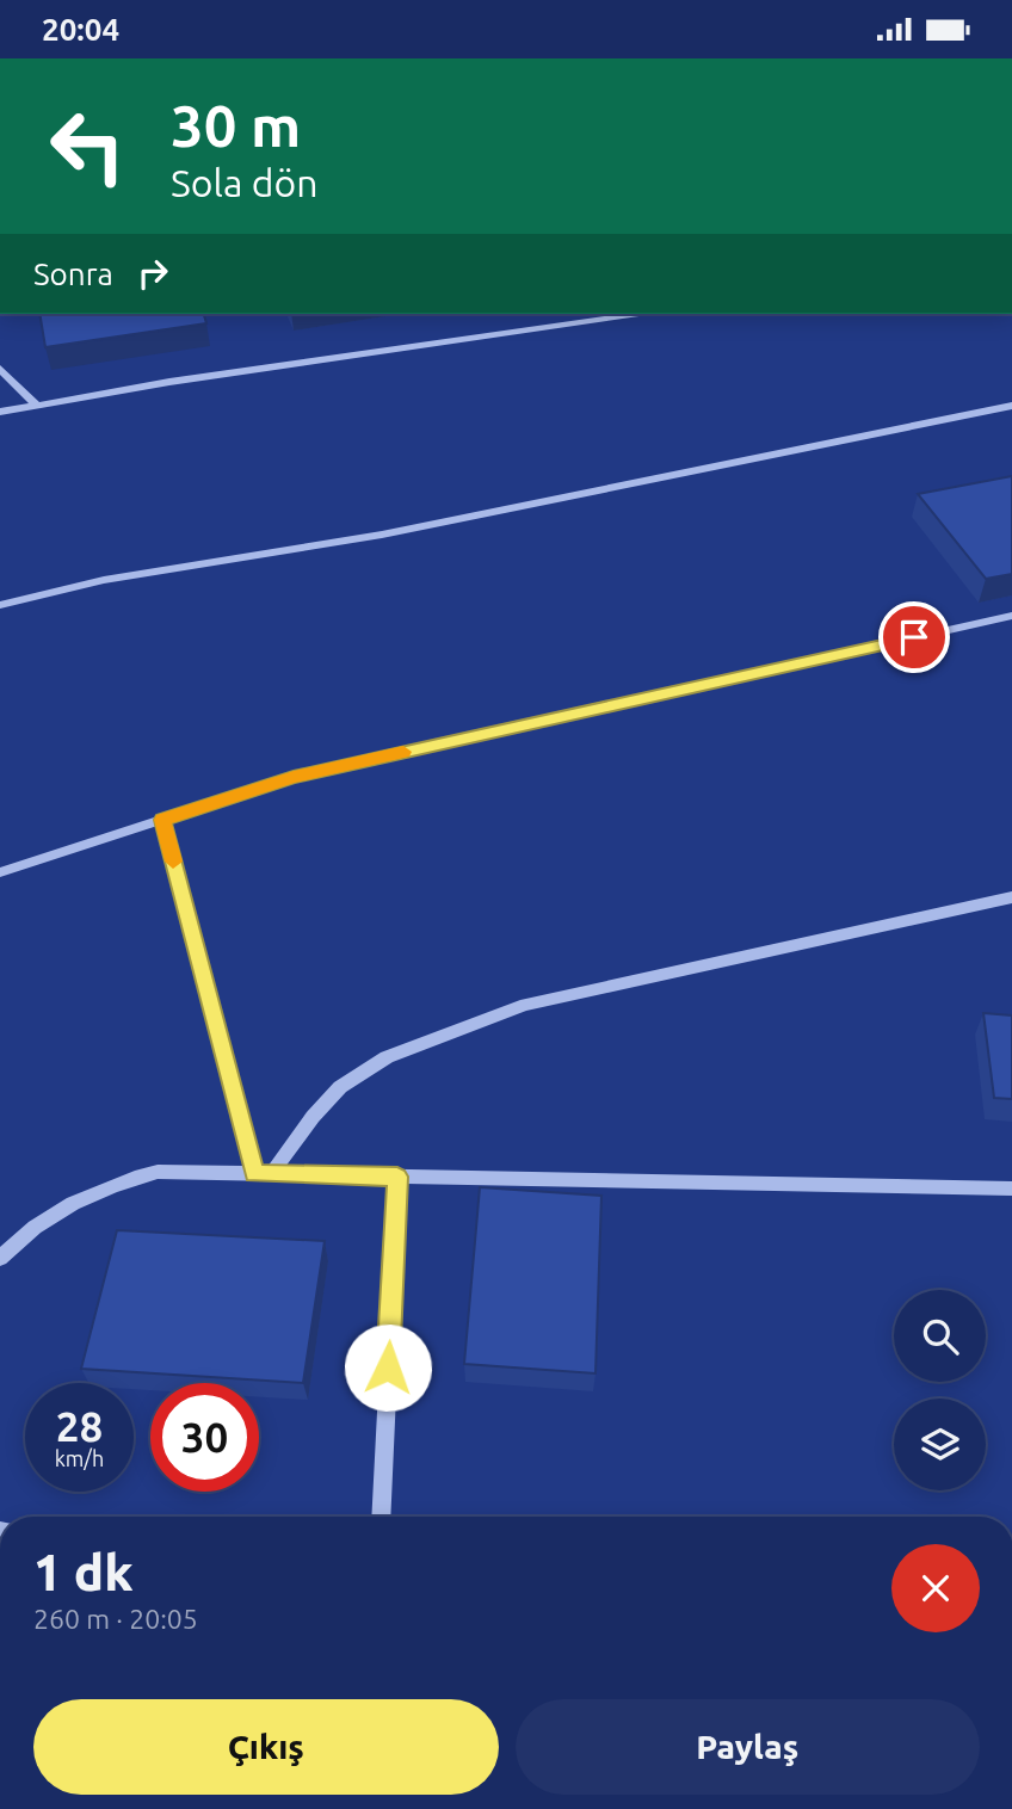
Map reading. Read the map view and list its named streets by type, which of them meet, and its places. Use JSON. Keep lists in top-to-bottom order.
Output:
{
  "page": {
    "status": "20:04",
    "turn": ["30 m", "Sola dön"],
    "then": "Sonra",
    "speed": "28 km/h",
    "limit": "30",
    "heading": ["1 dk", "260 m · 20:05"],
    "buttons": ["Çıkış", "Paylaş"]
  }
}
